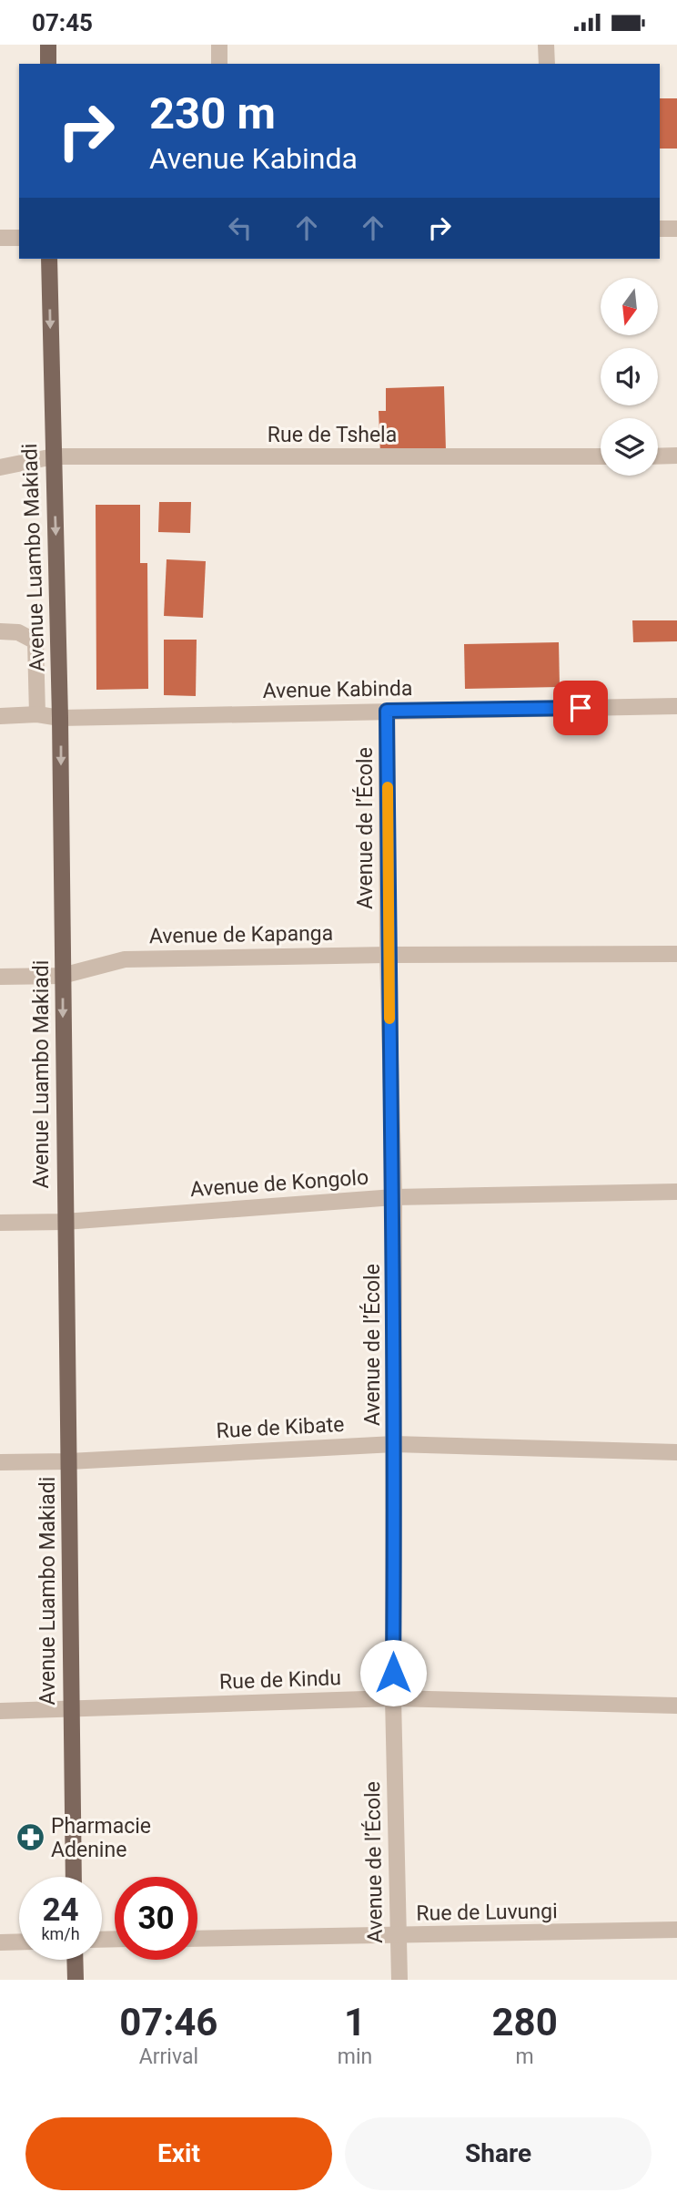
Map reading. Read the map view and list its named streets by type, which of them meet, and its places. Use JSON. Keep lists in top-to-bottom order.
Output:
{
  "streets": {
    "main road": ["Avenue Luambo Makiadi"],
    "street": [
      "Rue de Tshela",
      "Avenue Kabinda",
      "Avenue de l’École",
      "Avenue de Kapanga",
      "Avenue de Kongolo",
      "Rue de Kibate",
      "Rue de Kindu",
      "Rue de Luvungi"
    ]
  },
  "crossings": [
    ["Rue de Tshela", "Avenue Luambo Makiadi"],
    ["Avenue Luambo Makiadi", "Avenue Kabinda"],
    ["Avenue Luambo Makiadi", "Avenue de Kapanga"],
    ["Avenue Luambo Makiadi", "Avenue de Kongolo"],
    ["Avenue Luambo Makiadi", "Rue de Kibate"],
    ["Avenue Luambo Makiadi", "Rue de Kindu"],
    ["Avenue Kabinda", "Avenue de l’École"],
    ["Avenue de l’École", "Avenue de Kapanga"],
    ["Avenue de l’École", "Avenue de Kongolo"],
    ["Avenue de l’École", "Rue de Kibate"],
    ["Avenue de l’École", "Rue de Kindu"],
    ["Avenue de l’École", "Rue de Luvungi"]
  ],
  "one_way": ["Avenue Luambo Makiadi"],
  "places": {
    "pharmacy": ["Pharmacie Adenine"]
  },
  "north": "bottom",
  "page": {
    "status": "07:45",
    "turn": ["230 m", "Avenue Kabinda"],
    "speed": "24 km/h",
    "limit": "30",
    "eta": [
      "07:46",
      "Arrival",
      "1",
      "min",
      "280",
      "m"
    ],
    "buttons": ["Exit", "Share"]
  }
}
